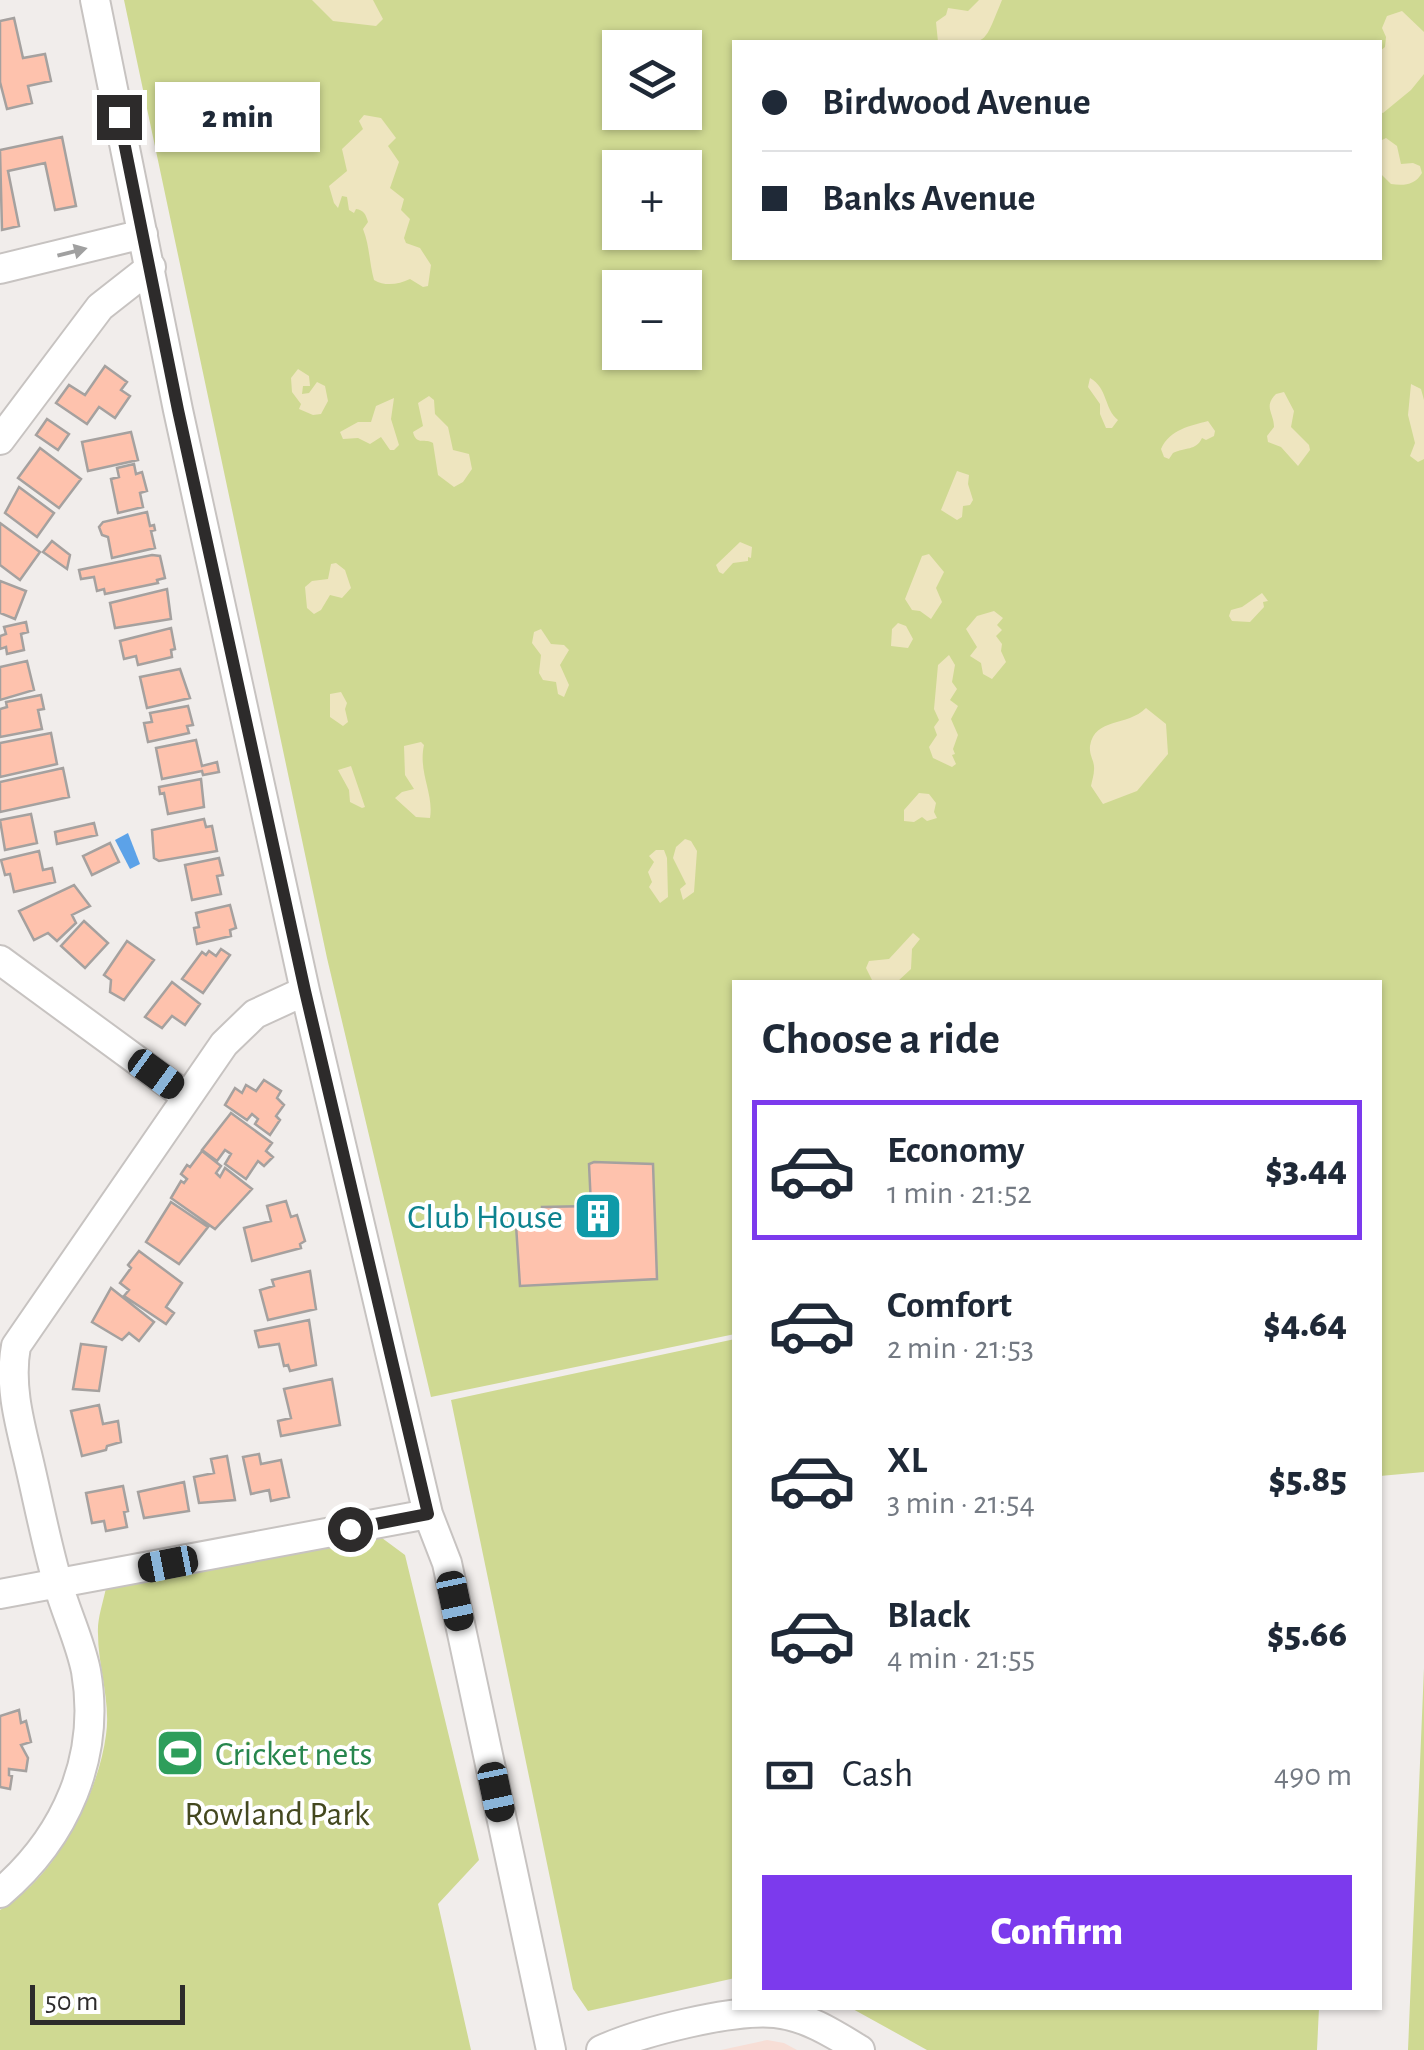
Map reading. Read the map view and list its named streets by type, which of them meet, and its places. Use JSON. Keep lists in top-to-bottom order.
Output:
{
  "parks": ["Rowland Park"],
  "places": {
    "building": ["Club House"],
    "sports": ["Cricket nets"]
  },
  "scale_bar": "50 m",
  "page": {
    "map_buttons": ["+", "−"],
    "banner": ["Birdwood Avenue", "Banks Avenue"],
    "bubble": "2 min",
    "heading": "Choose a ride",
    "list": [
      {
        "name": "Economy",
        "note": "1 min · 21:52",
        "value": "$3.44"
      },
      {
        "name": "Comfort",
        "note": "2 min · 21:53",
        "value": "$4.64"
      },
      {
        "name": "XL",
        "note": "3 min · 21:54",
        "value": "$5.85"
      },
      {
        "name": "Black",
        "note": "4 min · 21:55",
        "value": "$5.66"
      }
    ],
    "pay": ["Cash", "490 m"],
    "buttons": "Confirm",
    "scale": "50 m"
  }
}
